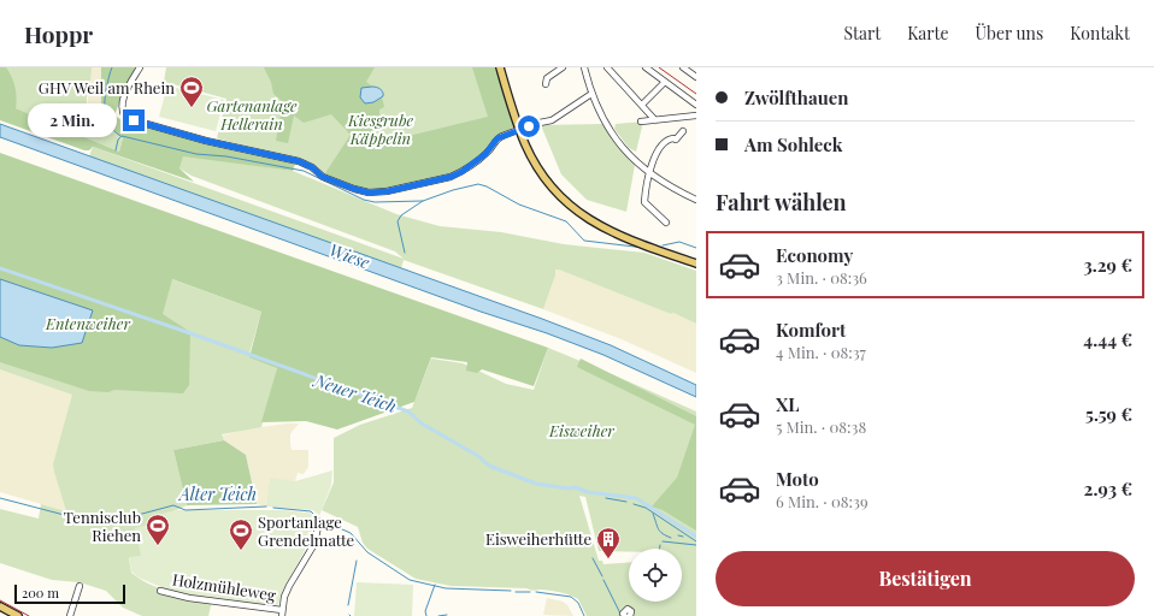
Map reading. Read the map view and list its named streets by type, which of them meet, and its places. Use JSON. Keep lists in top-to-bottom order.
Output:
{
  "streets": {
    "street": ["Holzmühleweg"]
  },
  "water": ["Wiese", "Neuer Teich", "Alter Teich"],
  "parks": [
    "Gartenanlage Hellerain",
    "Kiesgrube Käppelin",
    "Entenweiher",
    "Eisweiher"
  ],
  "places": {
    "sports": ["GHV Weil am Rhein", "Tennisclub Riehen", "Sportanlage Grendelmatte"],
    "building": ["Eisweiherhütte"]
  },
  "scale_bar": "200 m",
  "page": {
    "header": "Hoppr",
    "nav": [
      "Start",
      "Karte",
      "Über uns",
      "Kontakt"
    ],
    "banner": ["Zwölfthauen", "Am Sohleck"],
    "bubble": "2 Min.",
    "heading": "Fahrt wählen",
    "list": [
      {
        "name": "Economy",
        "note": "3 Min. · 08:36",
        "value": "3.29 €"
      },
      {
        "name": "Komfort",
        "note": "4 Min. · 08:37",
        "value": "4.44 €"
      },
      {
        "name": "XL",
        "note": "5 Min. · 08:38",
        "value": "5.59 €"
      },
      {
        "name": "Moto",
        "note": "6 Min. · 08:39",
        "value": "2.93 €"
      }
    ],
    "buttons": "Bestätigen",
    "scale": "200 m"
  }
}
